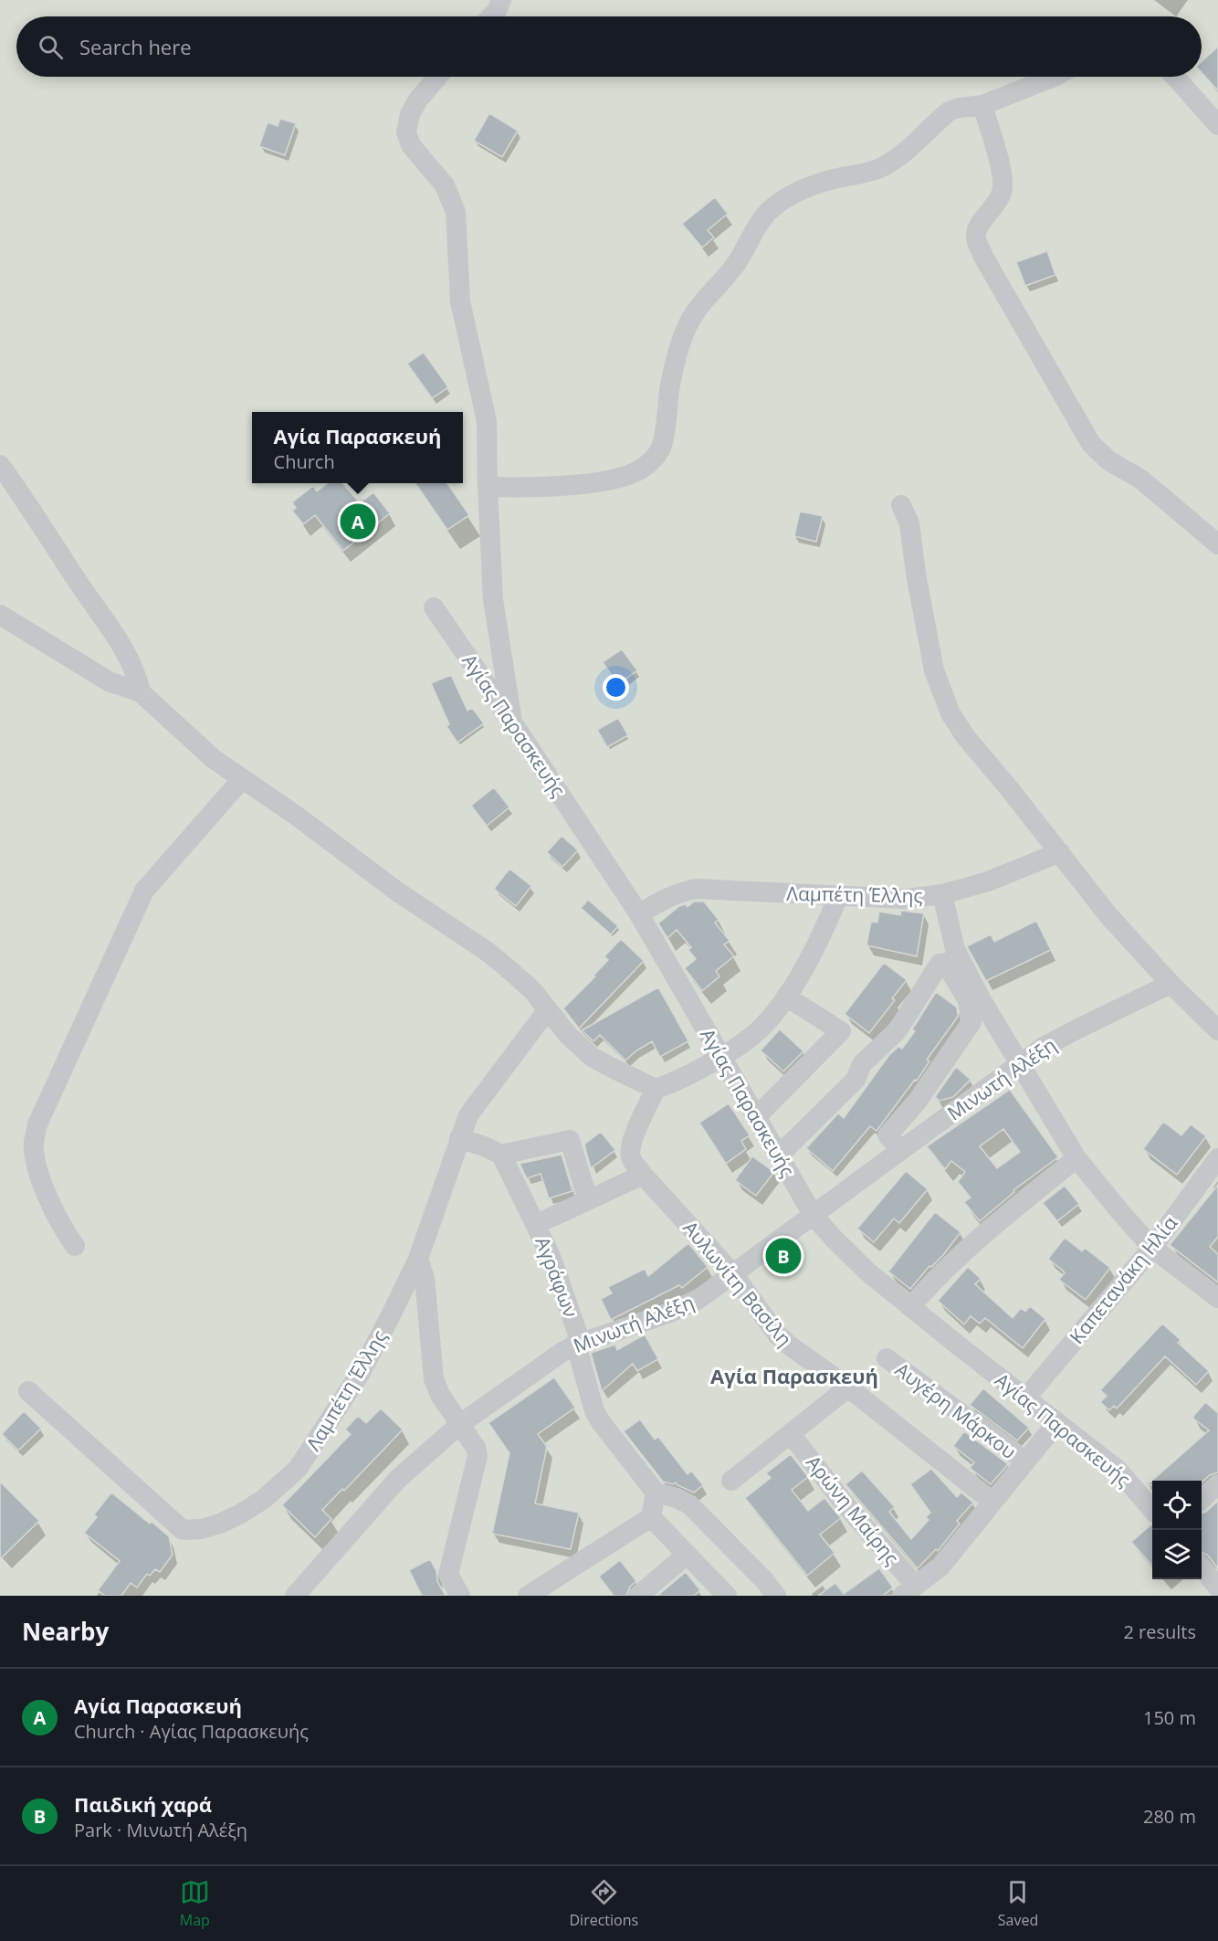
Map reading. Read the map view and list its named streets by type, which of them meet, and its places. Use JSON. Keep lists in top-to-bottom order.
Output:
{
  "streets": {
    "street": [
      "Αγίας Παρασκευής",
      "Λαμπέτη Έλλης",
      "Μινωτή Αλέξη",
      "Αγράφων",
      "Καπετανάκη Ηλία",
      "Αυλωνίτη Βασίλη",
      "Αυγέρη Μάρκου",
      "Αρώνη Μαίρης"
    ]
  },
  "crossings": [
    ["Αγίας Παρασκευής", "Λαμπέτη Έλλης"],
    ["Αγίας Παρασκευής", "Μινωτή Αλέξη"],
    ["Αγίας Παρασκευής", "Καπετανάκη Ηλία"],
    ["Μινωτή Αλέξη", "Αγράφων"],
    ["Μινωτή Αλέξη", "Αυλωνίτη Βασίλη"]
  ],
  "districts": ["Αγία Παρασκευή"],
  "page": {
    "search": "Search here",
    "popup": ["Αγία Παρασκευή", "Church"],
    "pins": ["A", "B"],
    "heading": ["Nearby", "2 results"],
    "list": [
      {
        "mark": "A",
        "name": "Αγία Παρασκευή",
        "note": "Church · Αγίας Παρασκευής",
        "value": "150 m"
      },
      {
        "mark": "B",
        "name": "Παιδική χαρά",
        "note": "Park · Μινωτή Αλέξη",
        "value": "280 m"
      }
    ],
    "nav": ["Map", "Directions", "Saved"]
  }
}
